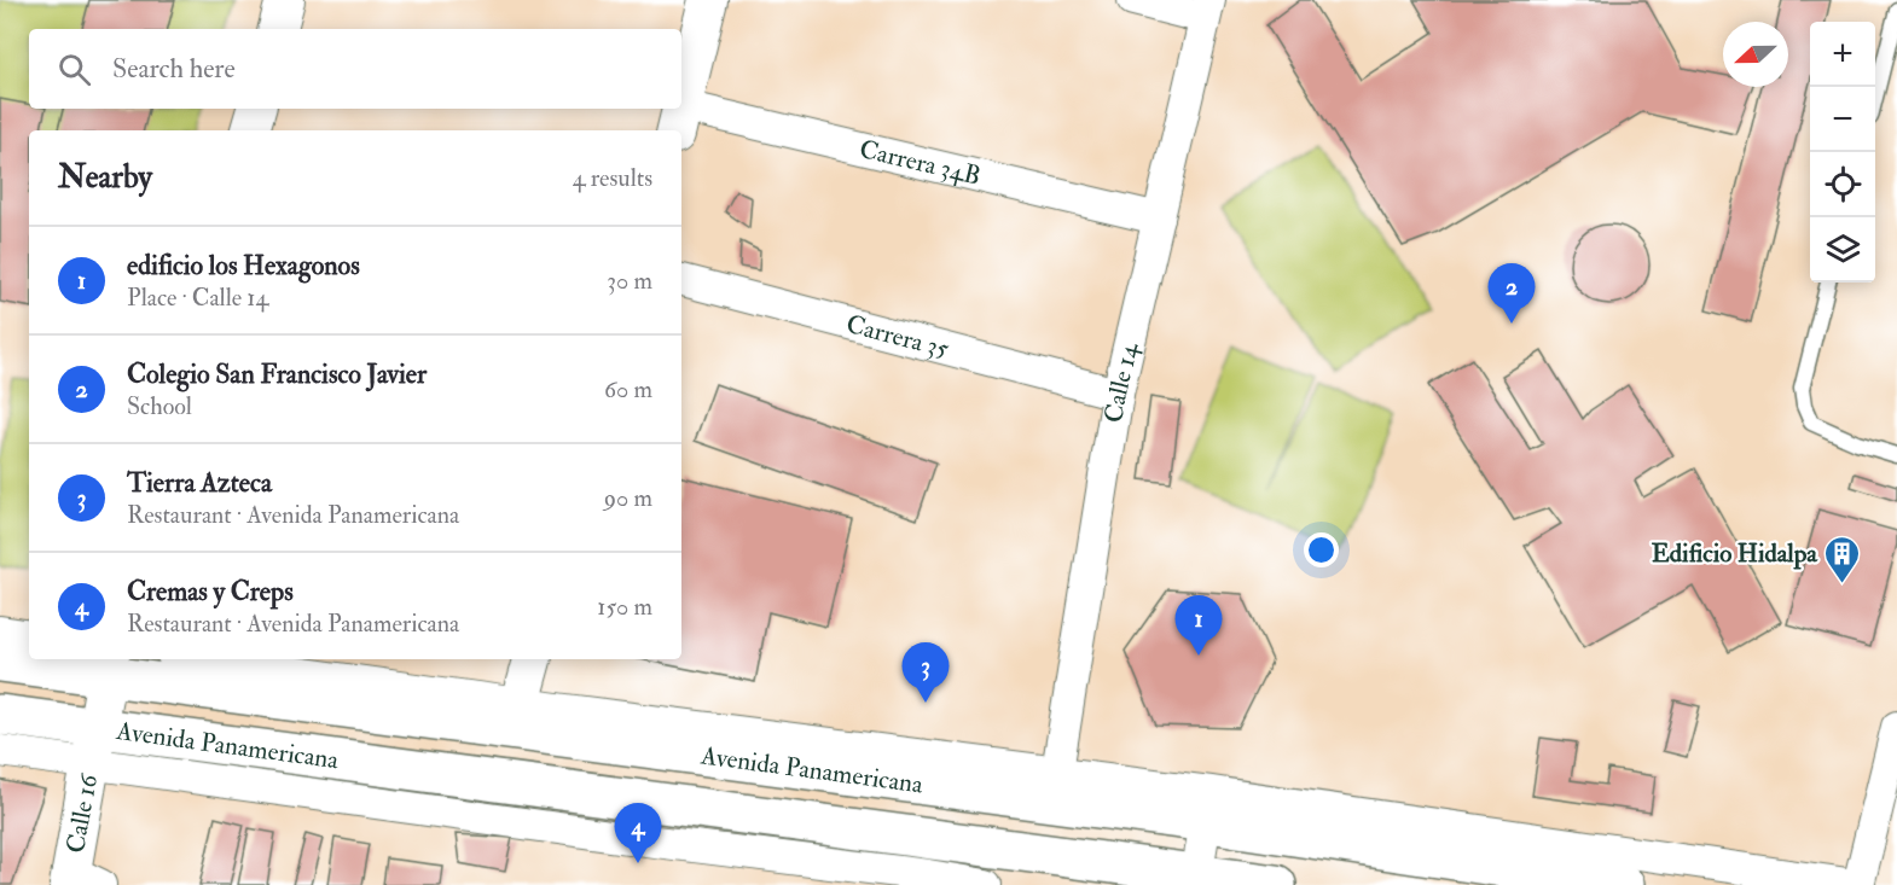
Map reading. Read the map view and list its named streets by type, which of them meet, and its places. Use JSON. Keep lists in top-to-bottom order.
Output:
{
  "streets": {
    "main road": ["Avenida Panamericana"],
    "street": [
      "Carrera 34B",
      "Carrera 35",
      "Calle 14",
      "Calle 16"
    ]
  },
  "crossings": [
    ["Carrera 34B", "Calle 14"],
    ["Carrera 35", "Calle 14"],
    ["Avenida Panamericana", "Calle 16"]
  ],
  "places": {
    "building": ["Edificio Hidalpa"]
  },
  "north": "left",
  "page": {
    "map_buttons": ["+", "−"],
    "search": "Search here",
    "heading": ["Nearby", "4 results"],
    "list": [
      {
        "mark": "1",
        "name": "edificio los Hexagonos",
        "note": "Place · Calle 14",
        "value": "30 m"
      },
      {
        "mark": "2",
        "name": "Colegio San Francisco Javier",
        "note": "School",
        "value": "60 m"
      },
      {
        "mark": "3",
        "name": "Tierra Azteca",
        "note": "Restaurant · Avenida Panamericana",
        "value": "90 m"
      },
      {
        "mark": "4",
        "name": "Cremas y Creps",
        "note": "Restaurant · Avenida Panamericana",
        "value": "150 m"
      }
    ],
    "pins": [
      "2",
      "1",
      "3",
      "4"
    ]
  }
}
